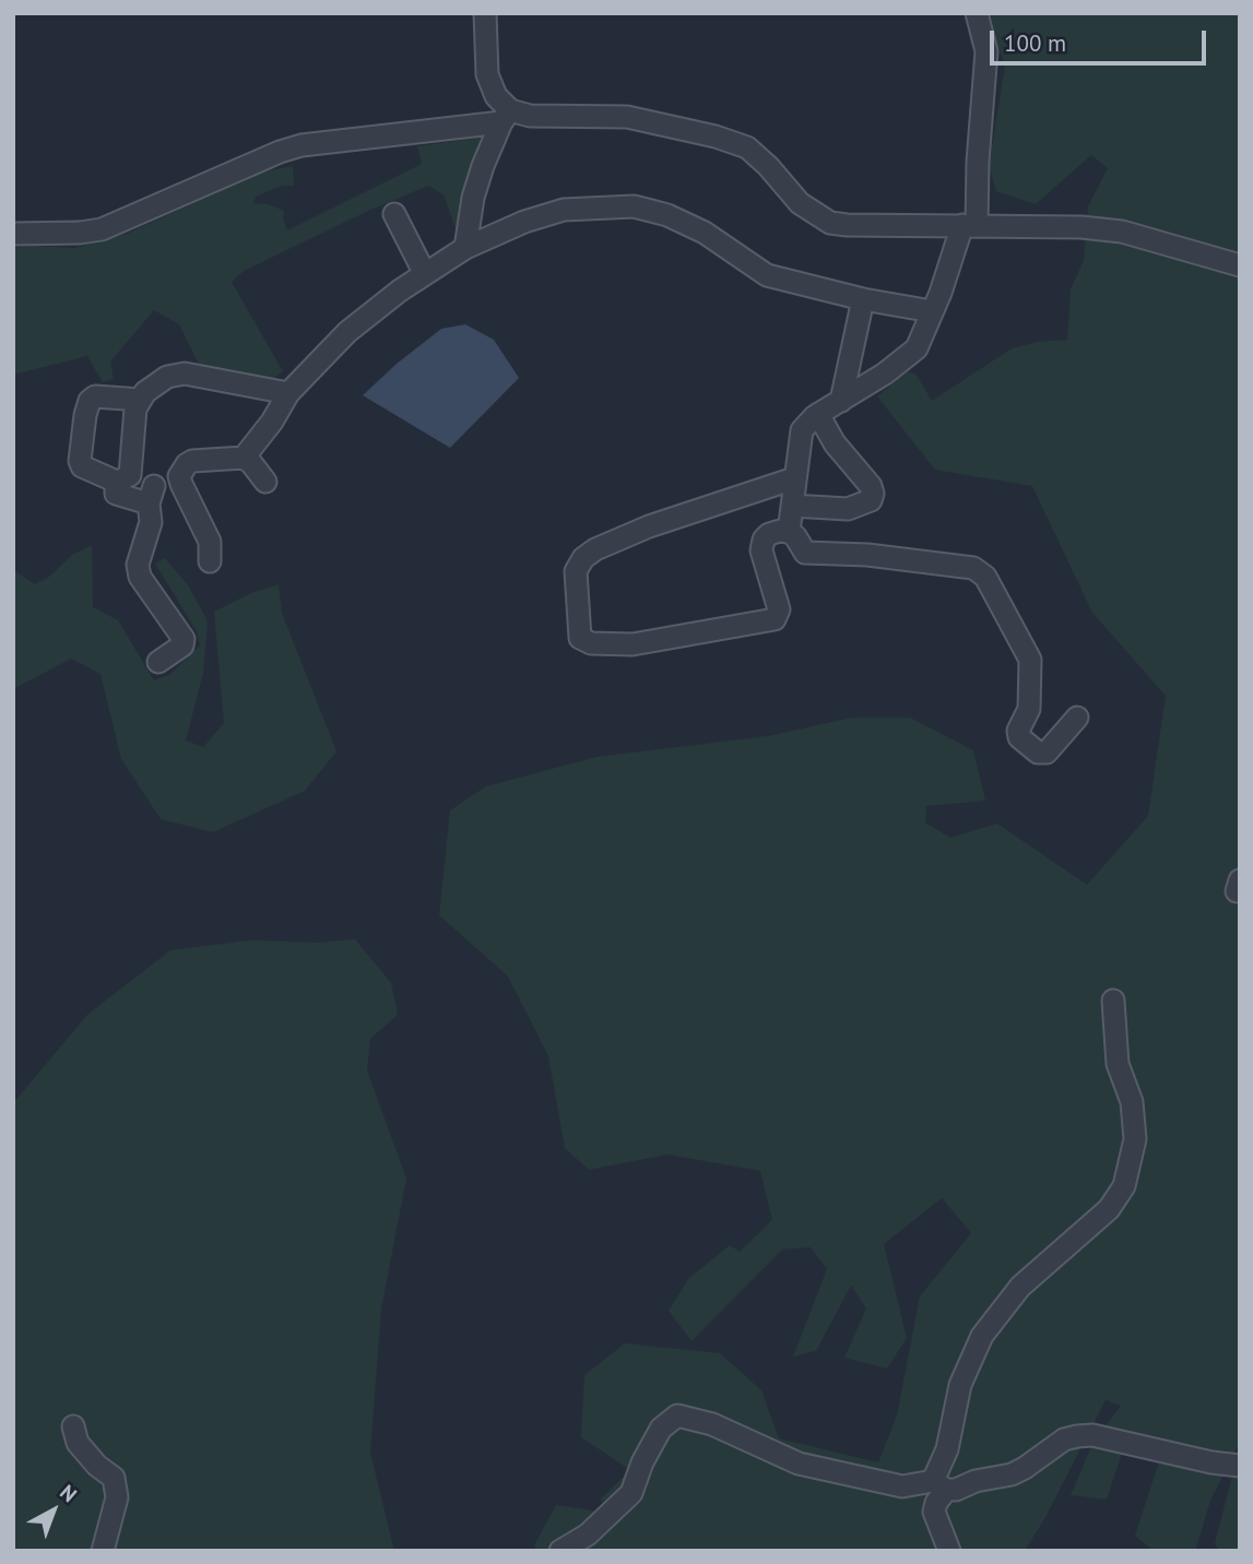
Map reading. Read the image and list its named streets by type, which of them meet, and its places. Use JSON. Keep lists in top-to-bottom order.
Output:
{
  "scale_bar": "100 m",
  "north": "top right"
}
